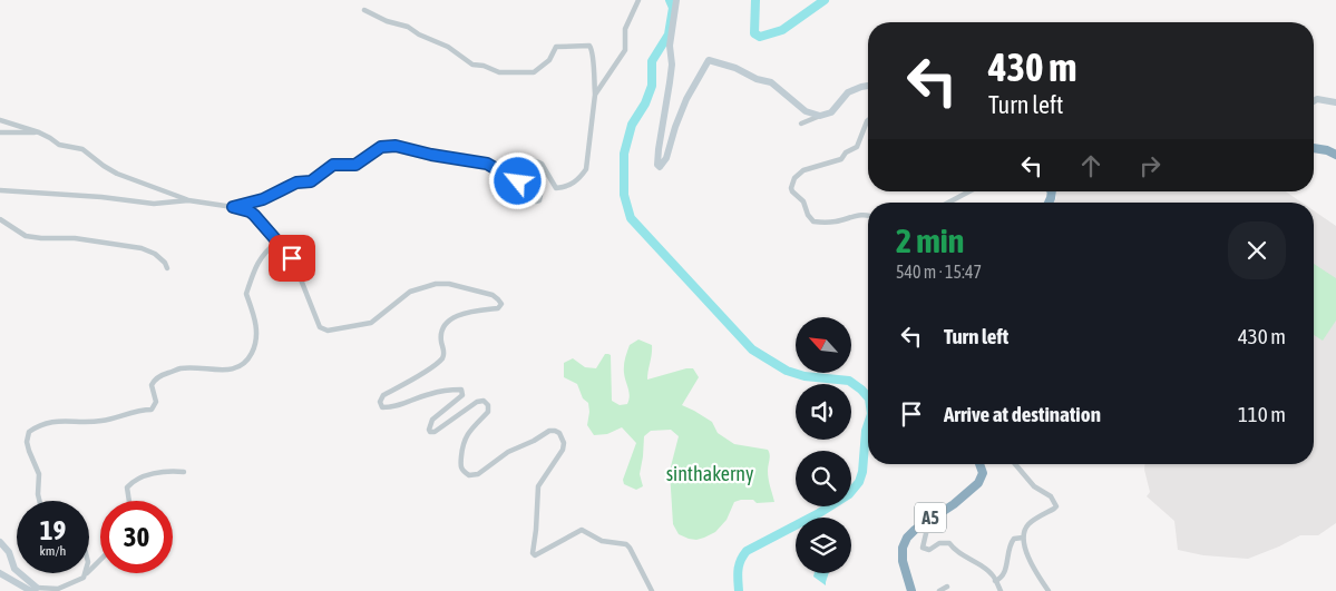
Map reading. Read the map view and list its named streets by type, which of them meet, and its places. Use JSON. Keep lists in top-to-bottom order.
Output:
{
  "streets": {
    "highway": ["A5"]
  },
  "parks": ["sinthakerny"],
  "north": "top left",
  "page": {
    "turn": ["430 m", "Turn left"],
    "heading": ["2 min", "540 m · 15:47"],
    "list": [
      {
        "name": "Turn left",
        "value": "430 m"
      },
      {
        "name": "Arrive at destination",
        "value": "110 m"
      }
    ],
    "speed": "19 km/h",
    "limit": "30"
  }
}
